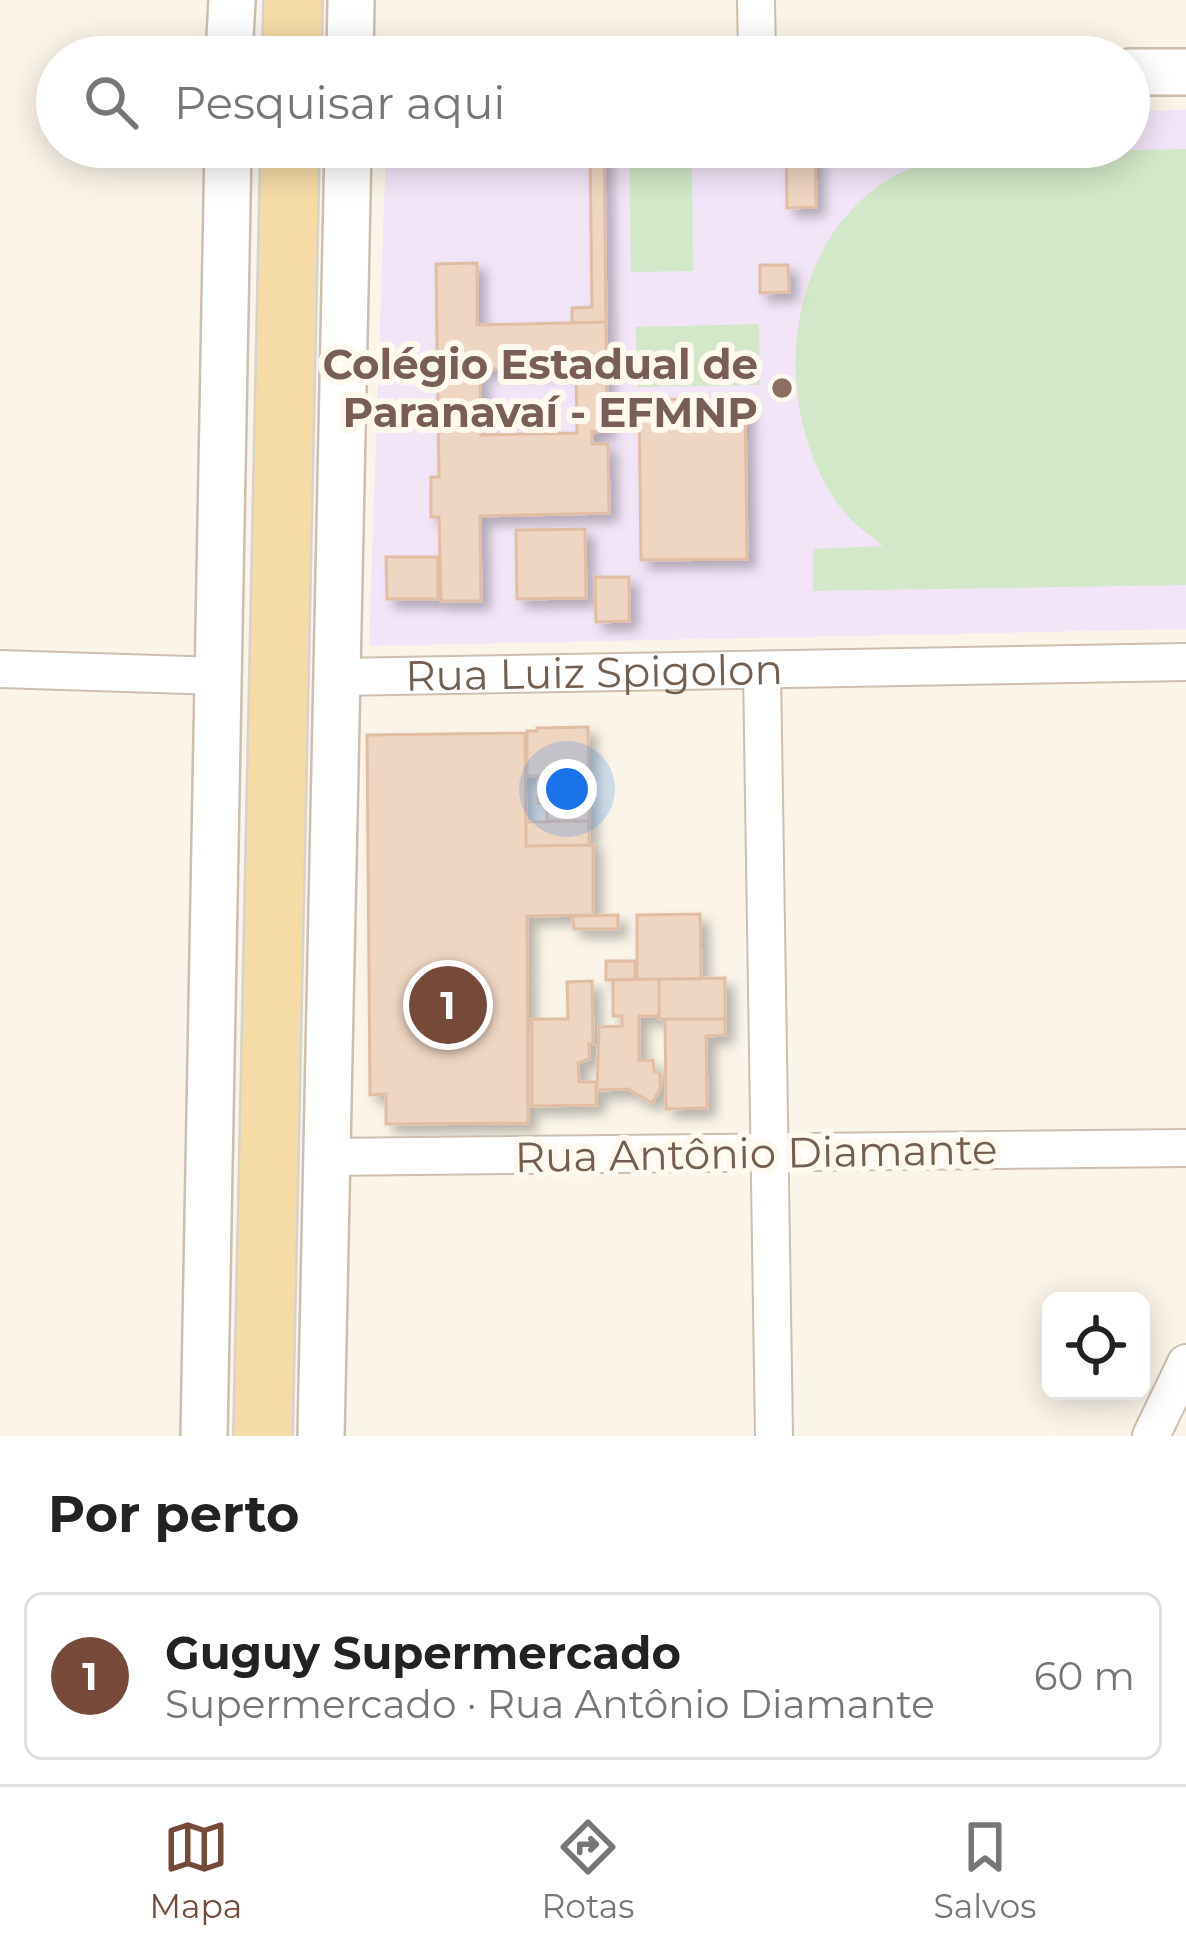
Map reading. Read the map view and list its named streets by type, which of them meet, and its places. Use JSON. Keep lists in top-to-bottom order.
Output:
{
  "streets": {
    "street": ["Rua Luiz Spigolon", "Rua Antônio Diamante"]
  },
  "places": ["Colégio Estadual de Paranavaí - EFMNP"],
  "page": {
    "search": "Pesquisar aqui",
    "pins": "1",
    "heading": "Por perto",
    "list": [
      {
        "mark": "1",
        "name": "Guguy Supermercado",
        "note": "Supermercado · Rua Antônio Diamante",
        "value": "60 m"
      }
    ],
    "nav": ["Mapa", "Rotas", "Salvos"]
  }
}
